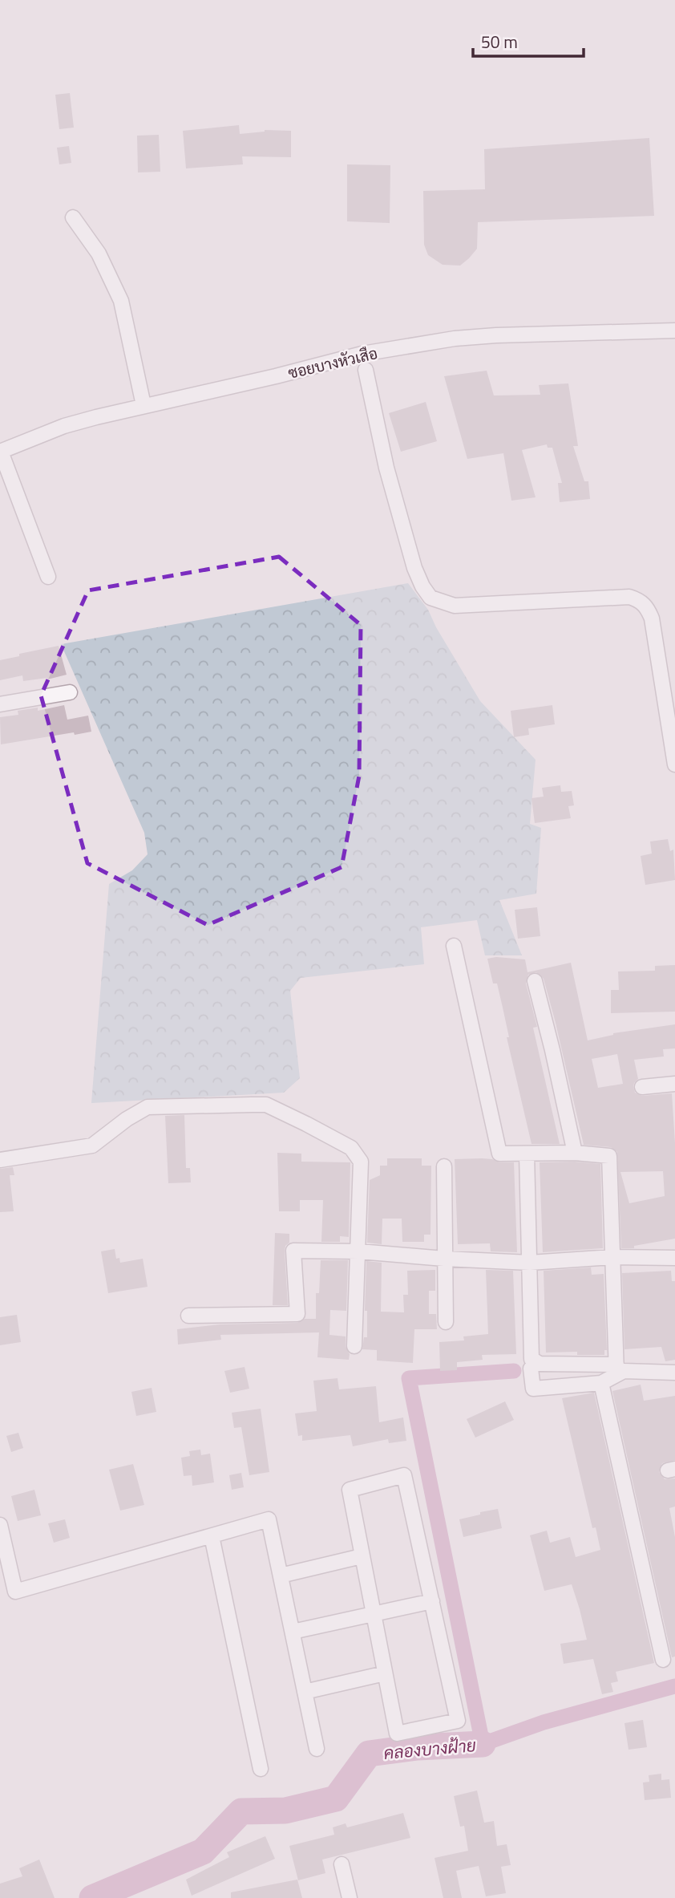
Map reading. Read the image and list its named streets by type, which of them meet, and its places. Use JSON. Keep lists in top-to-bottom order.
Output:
{
  "streets": {
    "street": ["ซอยบางหัวเสือ"]
  },
  "water": ["คลองบางฝ้าย"],
  "scale_bar": "50 m"
}
